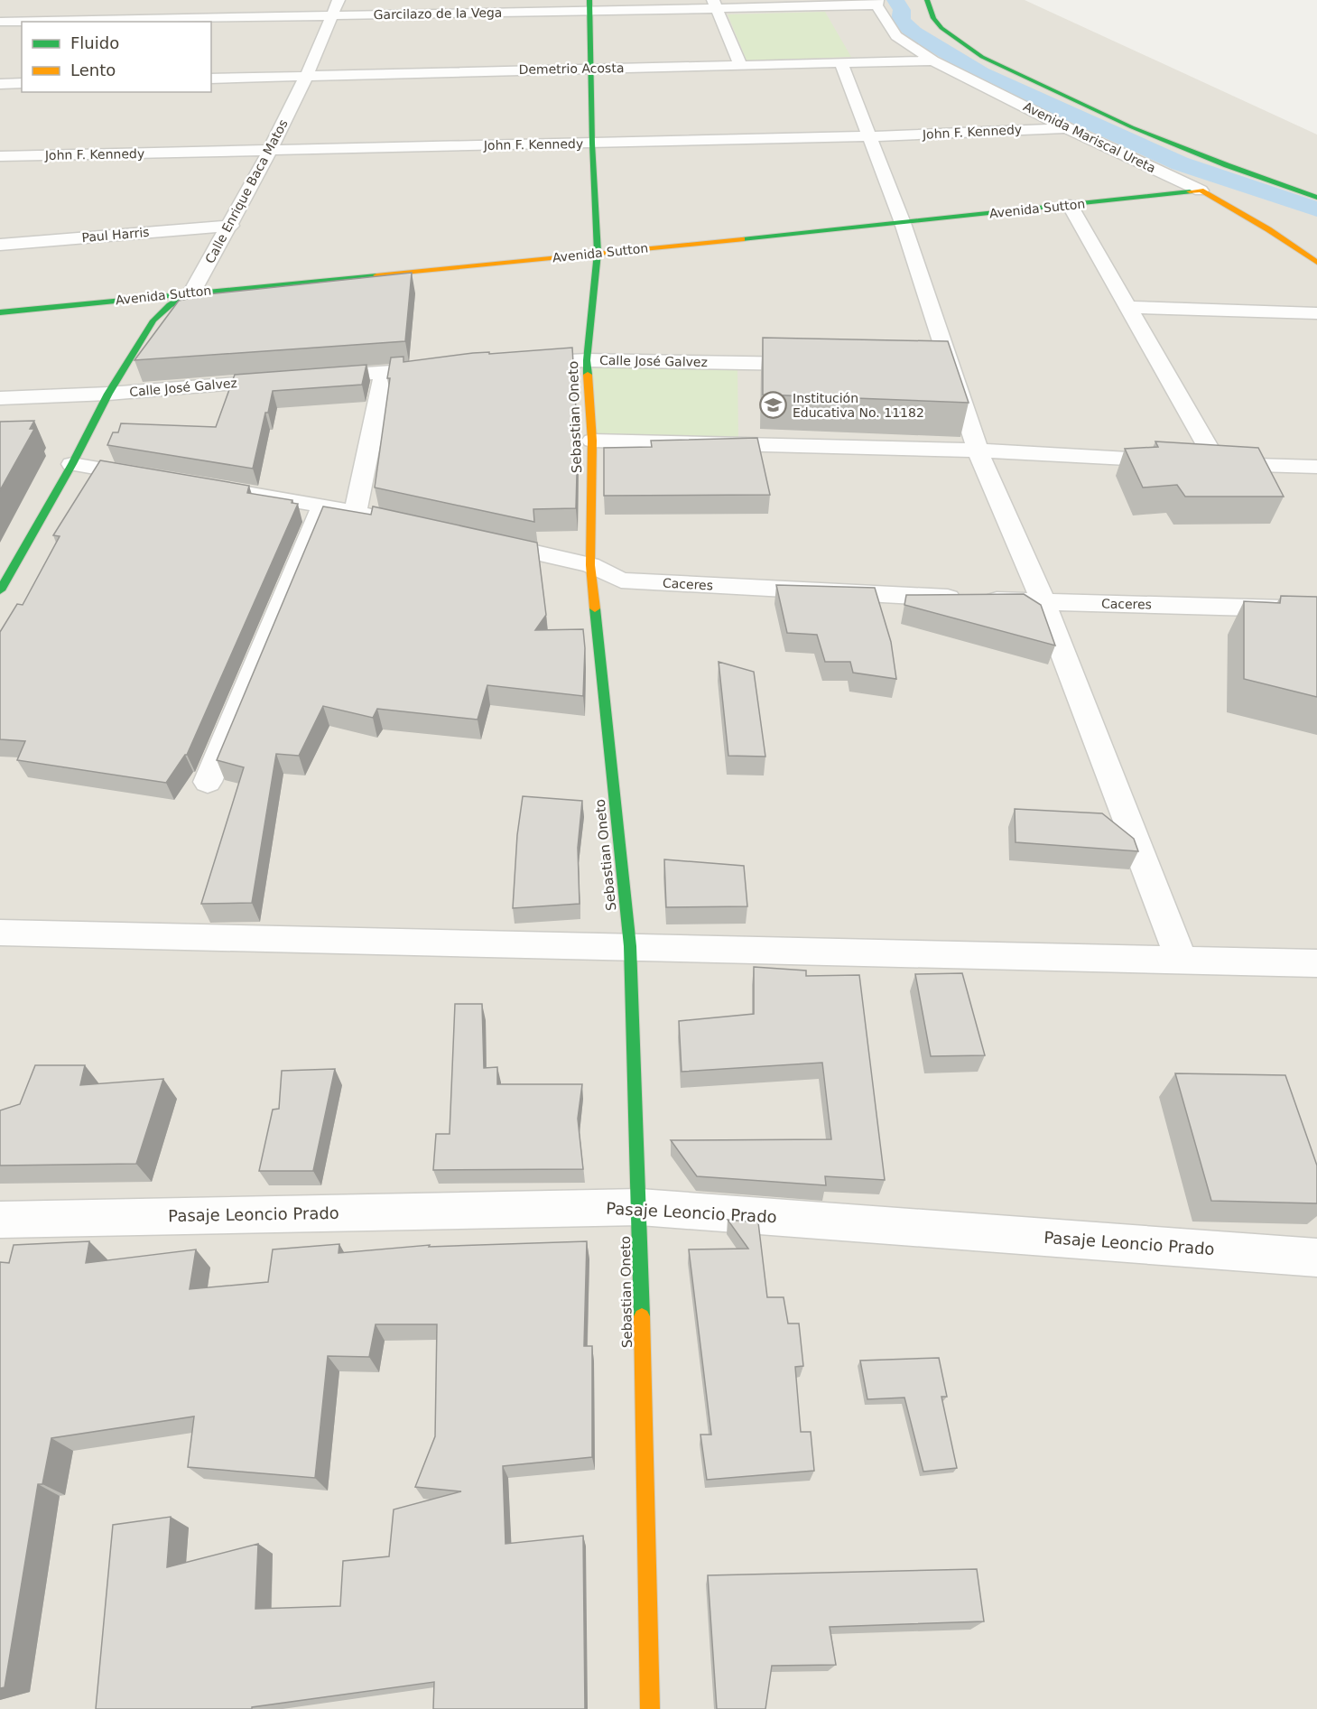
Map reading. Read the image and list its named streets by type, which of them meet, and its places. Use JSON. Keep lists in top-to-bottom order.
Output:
{
  "streets": {
    "street": [
      "Garcilazo de la Vega",
      "Demetrio Acosta",
      "John F. Kennedy",
      "Avenida Mariscal Ureta",
      "Calle Enrique Baca Matos",
      "Avenida Sutton",
      "Paul Harris",
      "Calle José Galvez",
      "Sebastian Oneto",
      "Caceres",
      "Pasaje Leoncio Prado"
    ]
  },
  "crossings": [
    ["Garcilazo de la Vega", "Avenida Mariscal Ureta"],
    ["Garcilazo de la Vega", "Calle Enrique Baca Matos"],
    ["Garcilazo de la Vega", "Sebastian Oneto"],
    ["Demetrio Acosta", "Avenida Mariscal Ureta"],
    ["Demetrio Acosta", "Calle Enrique Baca Matos"],
    ["Demetrio Acosta", "Sebastian Oneto"],
    ["John F. Kennedy", "Avenida Mariscal Ureta"],
    ["John F. Kennedy", "Calle Enrique Baca Matos"],
    ["John F. Kennedy", "Sebastian Oneto"],
    ["Avenida Mariscal Ureta", "Avenida Sutton"],
    ["Calle Enrique Baca Matos", "Avenida Sutton"],
    ["Calle Enrique Baca Matos", "Paul Harris"],
    ["Calle Enrique Baca Matos", "Calle José Galvez"],
    ["Avenida Sutton", "Sebastian Oneto"],
    ["Calle José Galvez", "Sebastian Oneto"],
    ["Sebastian Oneto", "Caceres"],
    ["Sebastian Oneto", "Pasaje Leoncio Prado"]
  ],
  "places": {
    "school or university": ["Institución Educativa No. 11182"]
  },
  "legend": ["Fluido", "Lento"]
}
